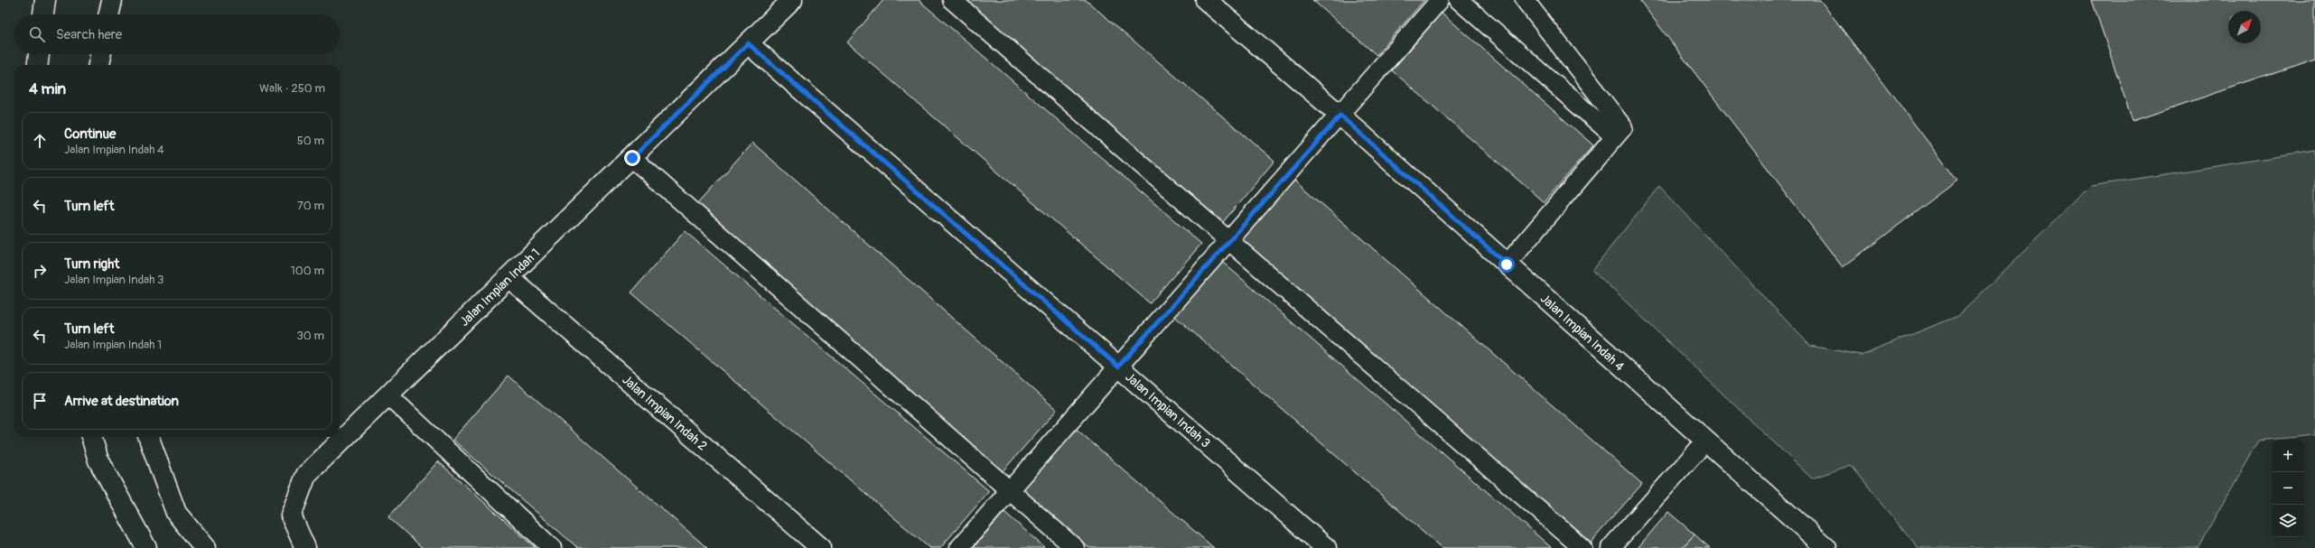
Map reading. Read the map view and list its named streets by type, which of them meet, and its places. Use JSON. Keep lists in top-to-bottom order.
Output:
{
  "streets": {
    "street": [
      "Jalan Impian Indah 1",
      "Jalan Impian Indah 4",
      "Jalan Impian Indah 3",
      "Jalan Impian Indah 2"
    ]
  },
  "crossings": [
    ["Jalan Impian Indah 1", "Jalan Impian Indah 3"],
    ["Jalan Impian Indah 1", "Jalan Impian Indah 2"]
  ],
  "north": "top right",
  "page": {
    "search": "Search here",
    "heading": ["4 min", "Walk · 250 m"],
    "list": [
      ["Continue", "Jalan Impian Indah 4", "50 m"],
      ["Turn left", "70 m"],
      ["Turn right", "Jalan Impian Indah 3", "100 m"],
      ["Turn left", "Jalan Impian Indah 1", "30 m"],
      "Arrive at destination"
    ],
    "map_buttons": ["+", "−"]
  }
}
